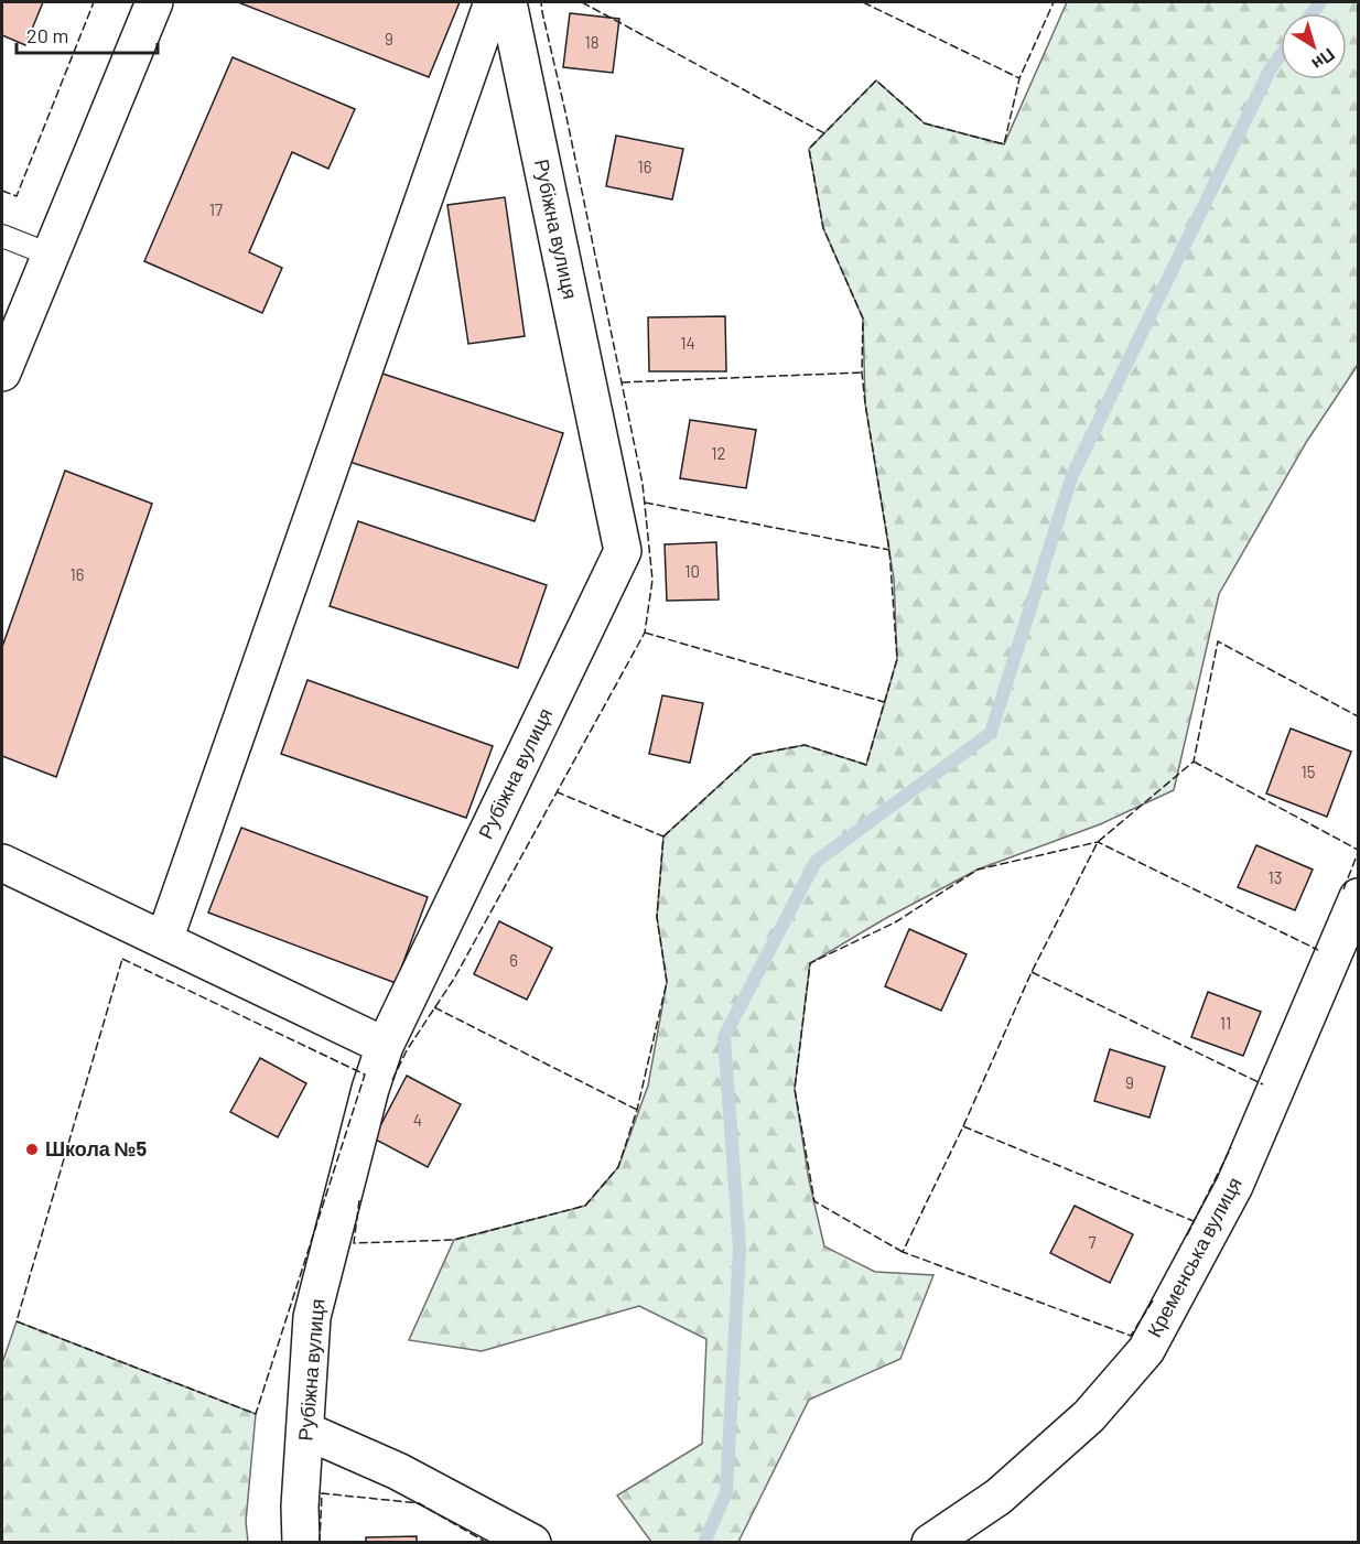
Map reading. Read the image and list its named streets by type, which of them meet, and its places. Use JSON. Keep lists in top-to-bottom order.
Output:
{
  "streets": {
    "street": ["Рубіжна вулиця", "Кременська вулиця"]
  },
  "places": ["Школа №5"],
  "house_numbers": [
    "9",
    "18",
    "16",
    "17",
    "14",
    "12",
    "10",
    "16",
    "15",
    "13",
    "6",
    "11",
    "9",
    "4",
    "7"
  ],
  "scale_bar": "20 m",
  "north": "bottom right"
}
